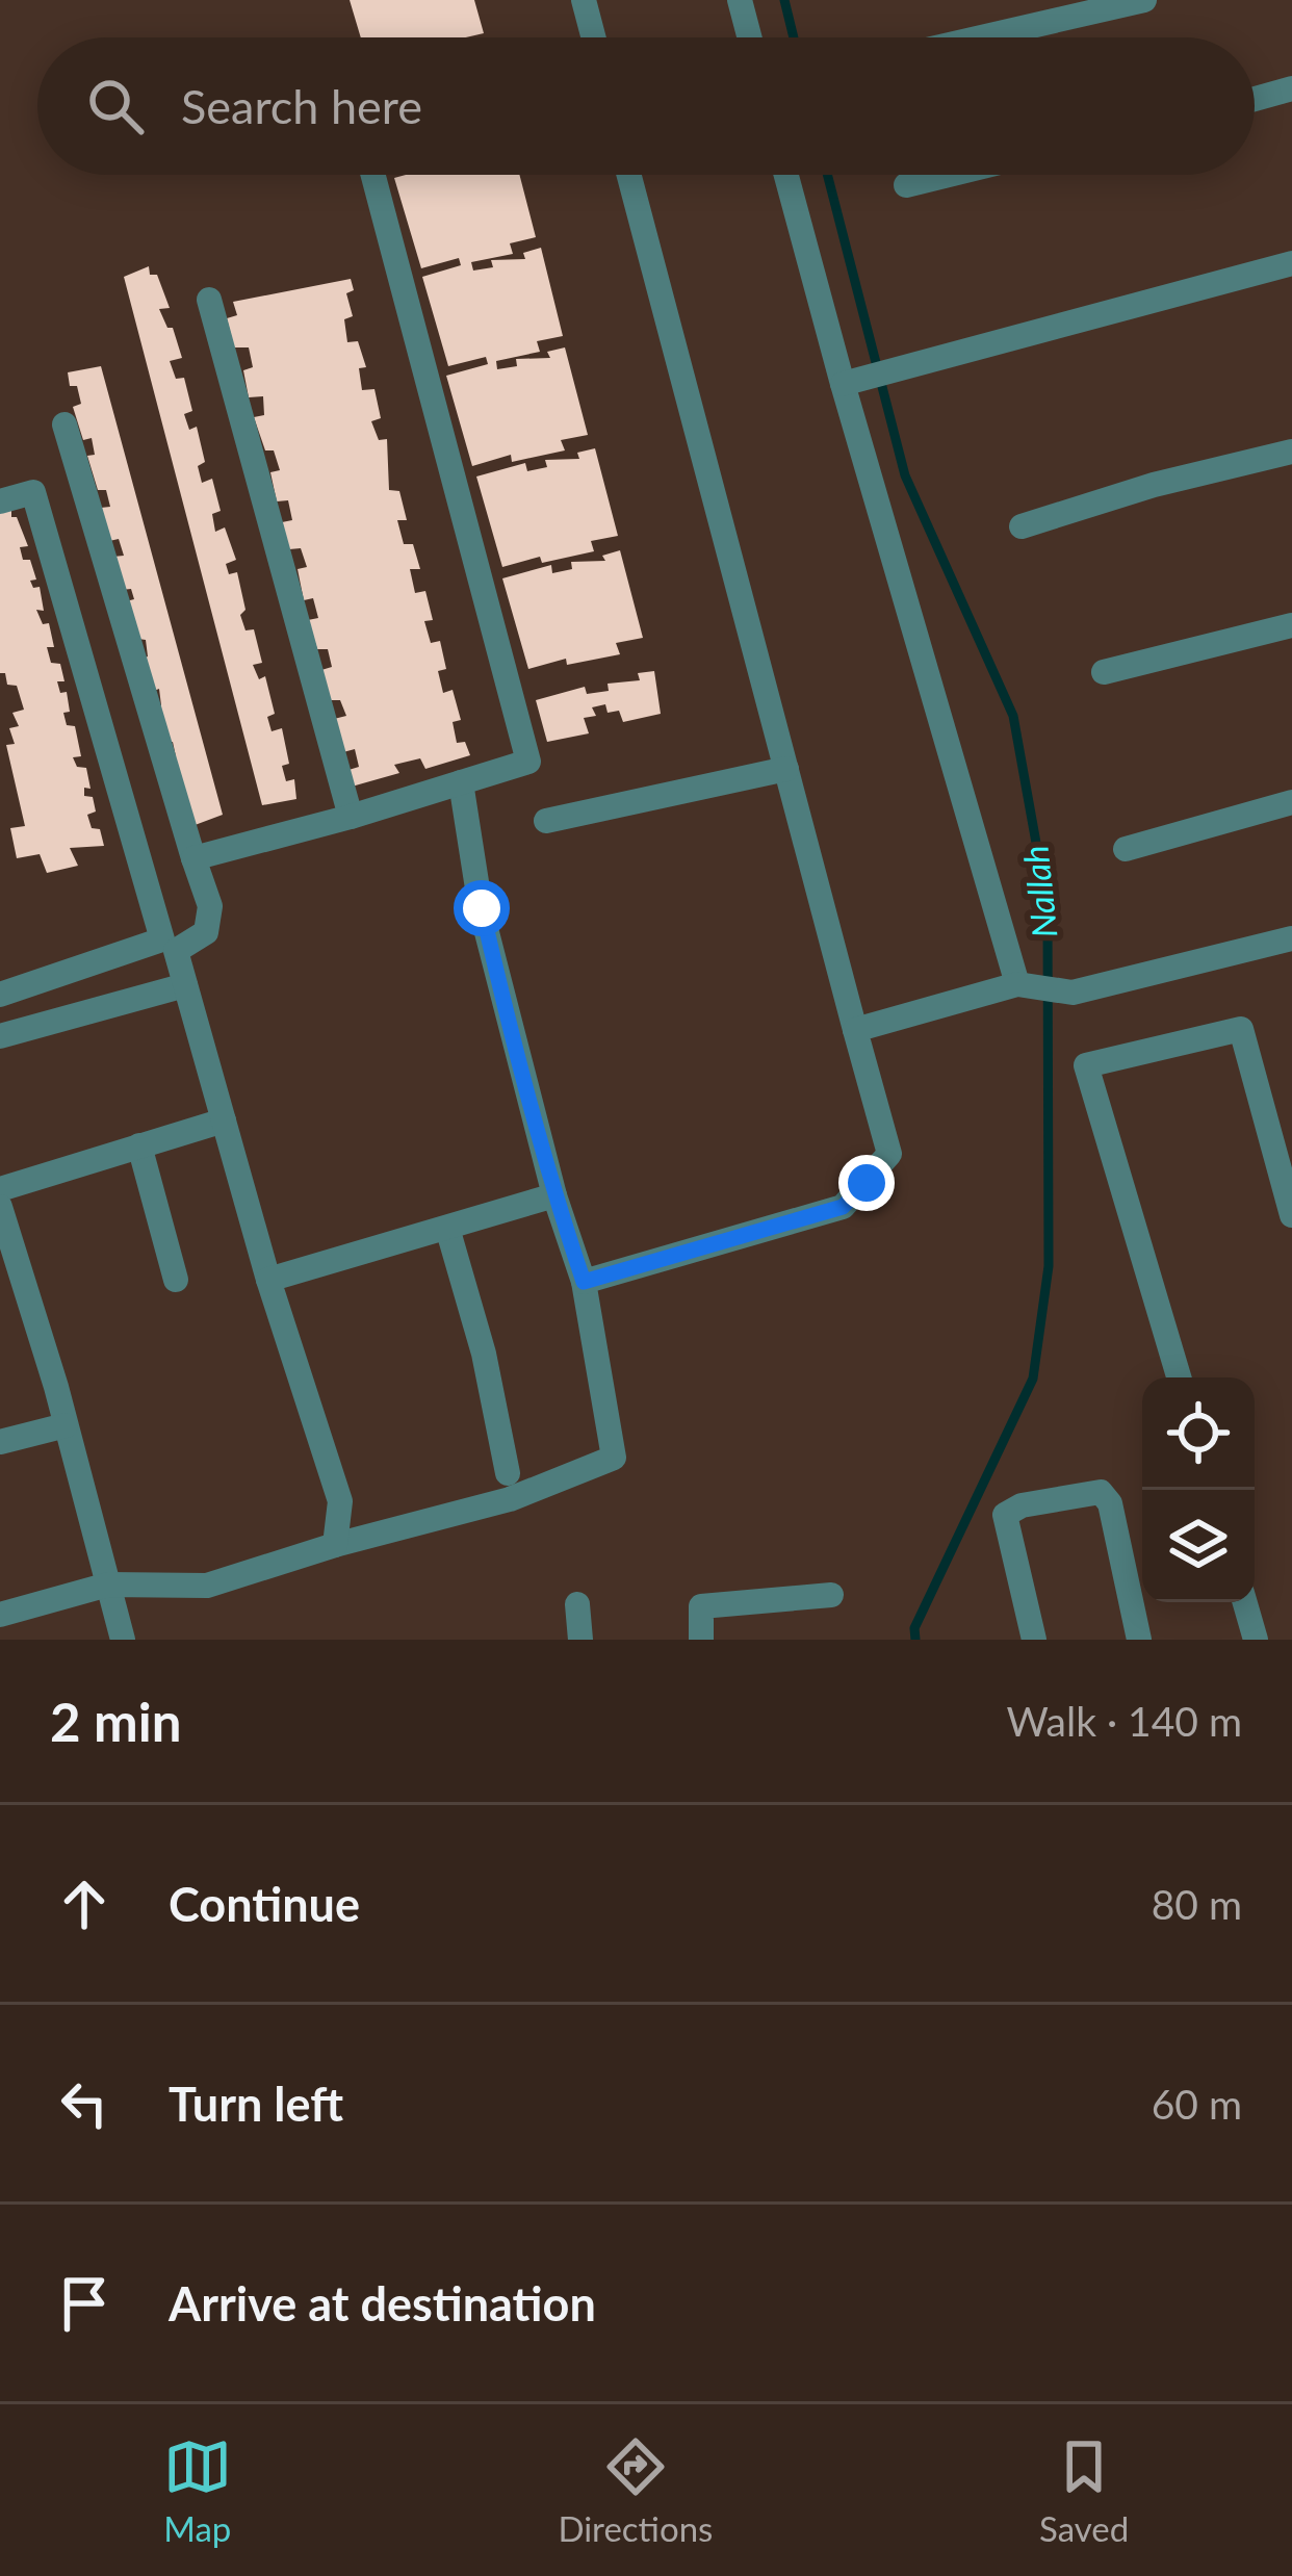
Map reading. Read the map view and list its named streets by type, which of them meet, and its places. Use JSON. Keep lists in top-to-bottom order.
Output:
{
  "water": ["Nallah"],
  "page": {
    "search": "Search here",
    "heading": ["2 min", "Walk · 140 m"],
    "list": [
      ["Continue", "80 m"],
      ["Turn left", "60 m"],
      "Arrive at destination"
    ],
    "nav": ["Map", "Directions", "Saved"]
  }
}
